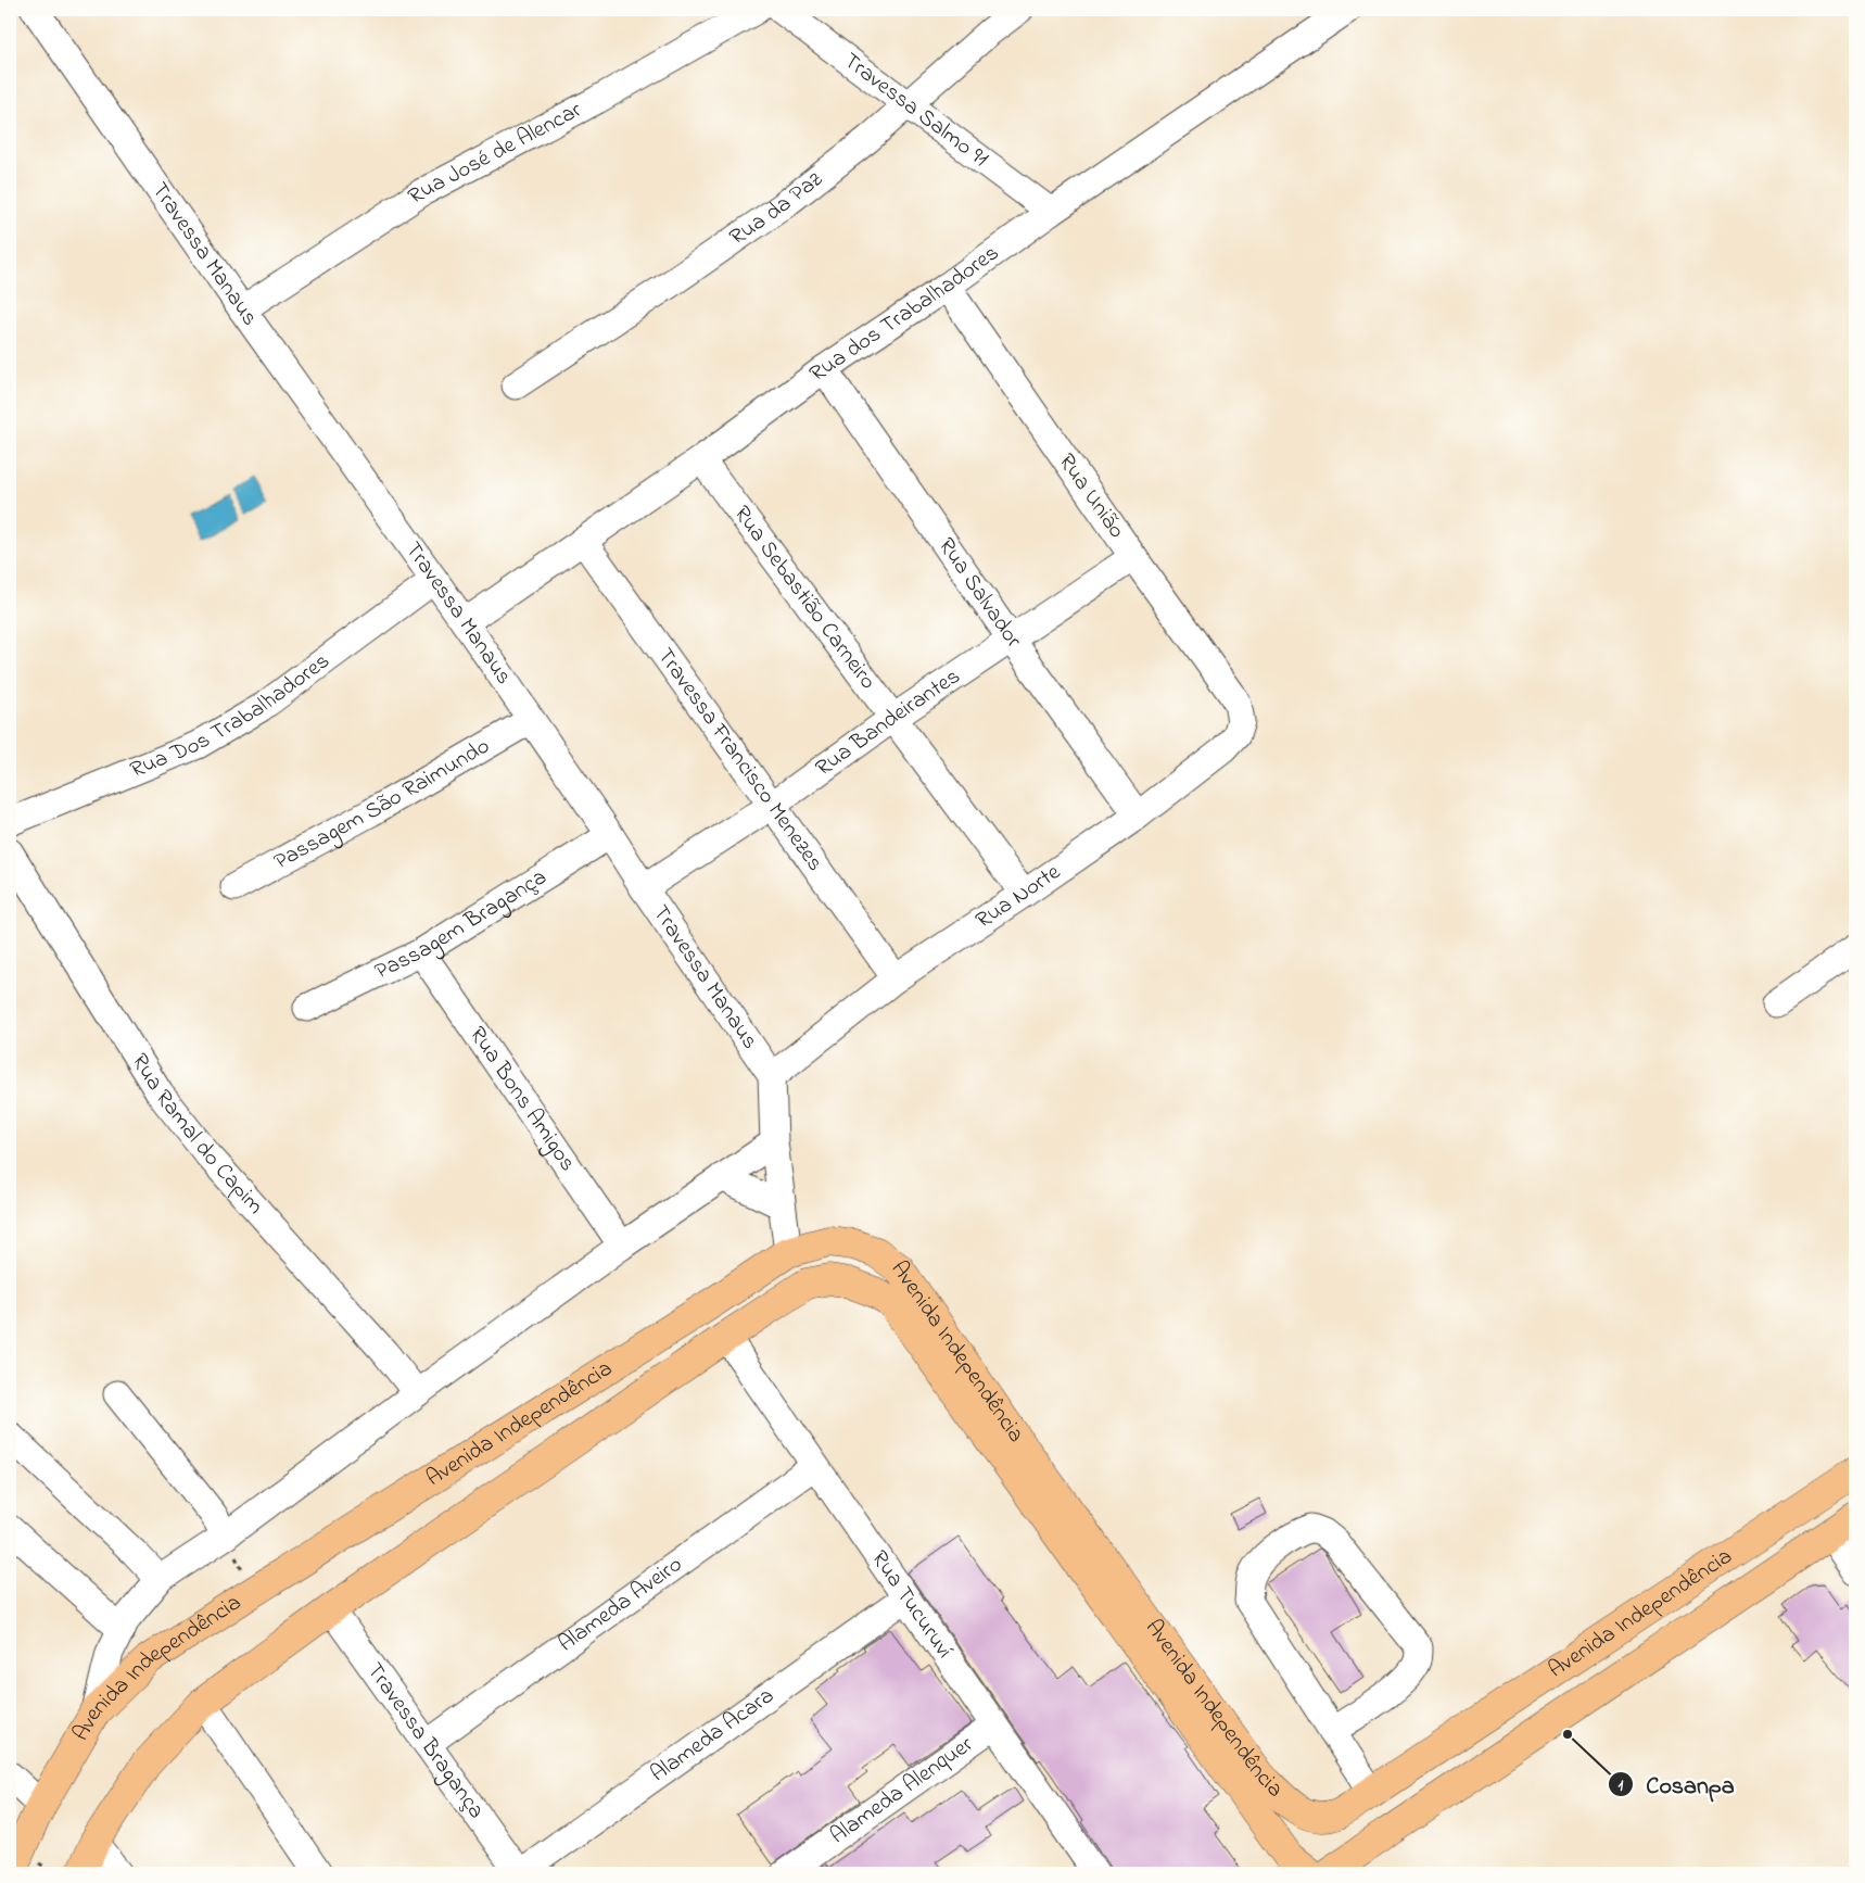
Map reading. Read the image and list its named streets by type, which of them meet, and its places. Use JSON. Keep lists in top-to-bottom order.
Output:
{
  "streets": {
    "main road": ["Avenida Independência"],
    "street": [
      "Travessa Salmo 91",
      "Rua José de Alencar",
      "Rua da Paz",
      "Travessa Manaus",
      "Rua dos Trabalhadores",
      "Rua União",
      "Rua Salvador",
      "Rua Sebastião Carneiro",
      "Rua Dos Trabalhadores",
      "Rua Bandeirantes",
      "Travessa Francisco Menezes",
      "Passagem São Raimundo",
      "Rua Norte",
      "Passagem Bragança",
      "Rua Bons Amigos",
      "Rua Ramal do Capim",
      "Alameda Aveiro",
      "Rua Tucuruví",
      "Alameda Acara",
      "Travessa Bragança",
      "Alameda Alenquer"
    ]
  },
  "crossings": [
    ["Travessa Salmo 91", "Rua da Paz"],
    ["Travessa Salmo 91", "Rua dos Trabalhadores"],
    ["Rua José de Alencar", "Travessa Manaus"],
    ["Travessa Manaus", "Rua dos Trabalhadores"],
    ["Travessa Manaus", "Rua Dos Trabalhadores"],
    ["Travessa Manaus", "Rua Bandeirantes"],
    ["Travessa Manaus", "Passagem São Raimundo"],
    ["Travessa Manaus", "Rua Norte"],
    ["Travessa Manaus", "Passagem Bragança"],
    ["Rua dos Trabalhadores", "Rua União"],
    ["Rua dos Trabalhadores", "Rua Salvador"],
    ["Rua dos Trabalhadores", "Rua Sebastião Carneiro"],
    ["Rua dos Trabalhadores", "Travessa Francisco Menezes"],
    ["Rua União", "Rua Bandeirantes"],
    ["Rua União", "Rua Norte"],
    ["Rua Salvador", "Rua Bandeirantes"],
    ["Rua Salvador", "Rua Norte"],
    ["Rua Sebastião Carneiro", "Rua Bandeirantes"],
    ["Rua Sebastião Carneiro", "Rua Norte"],
    ["Rua Bandeirantes", "Travessa Francisco Menezes"],
    ["Travessa Francisco Menezes", "Rua Norte"],
    ["Passagem Bragança", "Rua Bons Amigos"],
    ["Avenida Independência", "Rua Tucuruví"],
    ["Avenida Independência", "Travessa Bragança"],
    ["Alameda Aveiro", "Rua Tucuruví"],
    ["Alameda Aveiro", "Travessa Bragança"],
    ["Rua Tucuruví", "Alameda Acara"],
    ["Rua Tucuruví", "Alameda Alenquer"],
    ["Alameda Acara", "Travessa Bragança"]
  ],
  "places": ["Cosanpa"]
}
